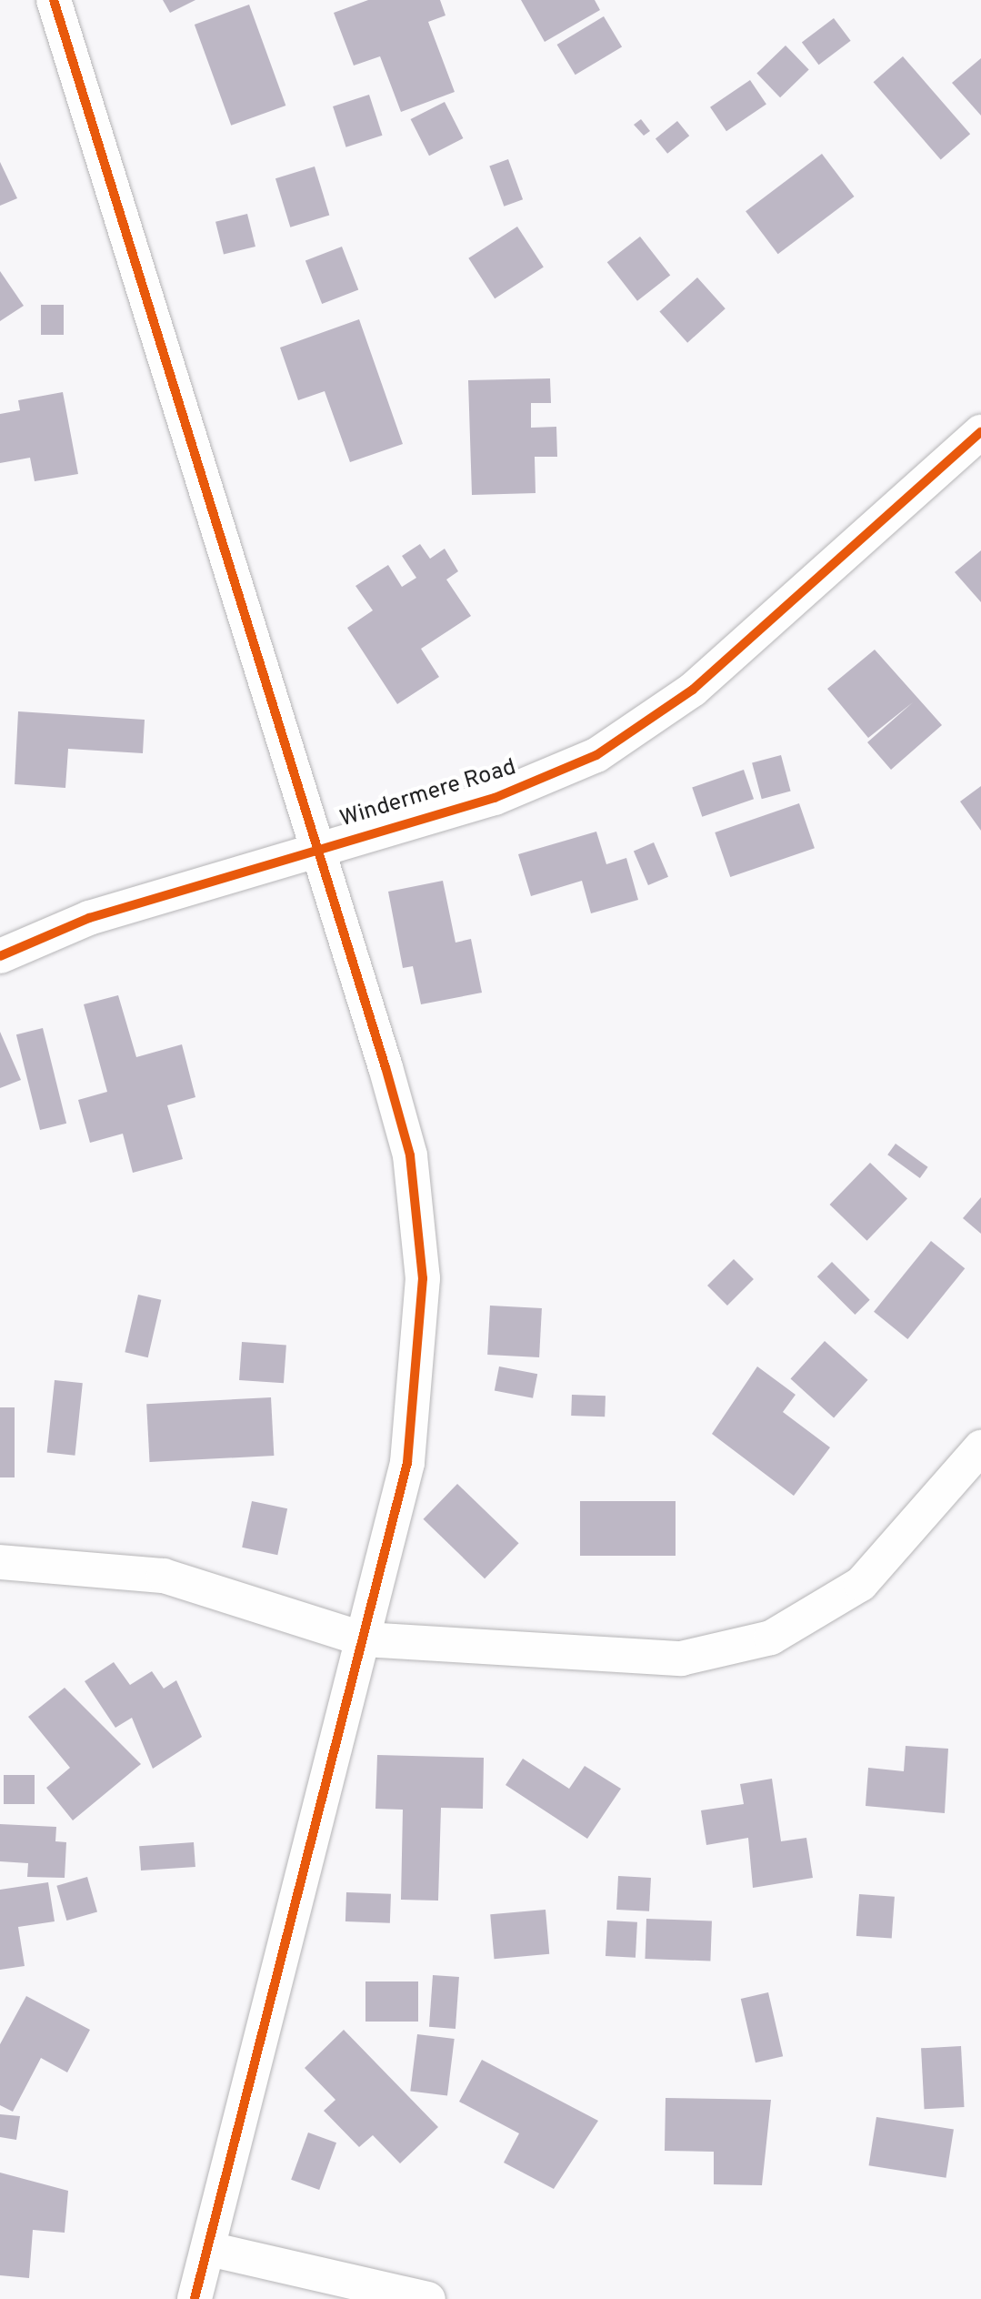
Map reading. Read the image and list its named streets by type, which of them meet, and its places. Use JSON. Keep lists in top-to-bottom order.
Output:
{
  "streets": {
    "street": ["Windermere Road"]
  }
}
